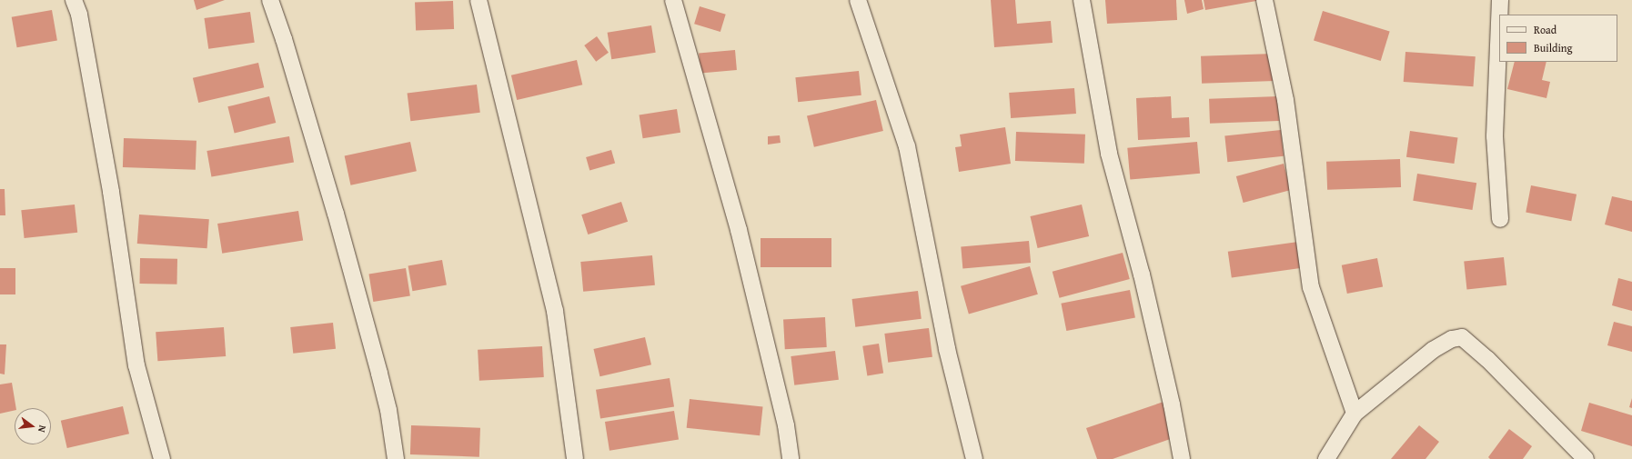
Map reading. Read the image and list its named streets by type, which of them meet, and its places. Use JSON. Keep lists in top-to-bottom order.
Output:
{
  "legend": ["Road", "Building"],
  "north": "right"
}
